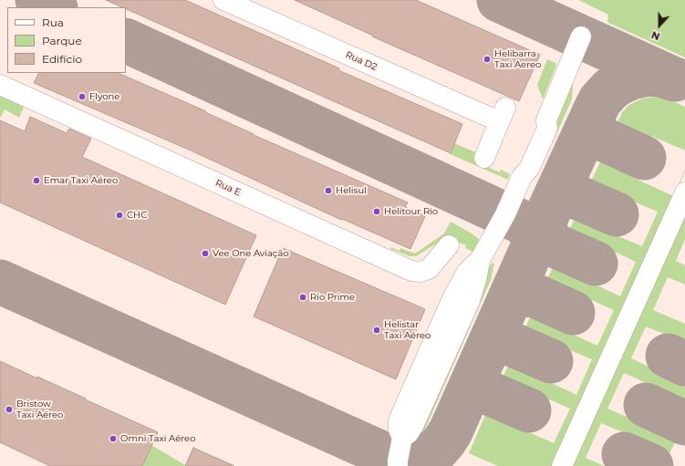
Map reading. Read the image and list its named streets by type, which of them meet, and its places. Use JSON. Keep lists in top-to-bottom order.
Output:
{
  "streets": {
    "lane": ["Rua D2", "Rua E"]
  },
  "places": [
    "Helibarra Taxi Aereo",
    "Flyone",
    "Emar Taxi Aéreo",
    "Helisul",
    "Helitour Rio",
    "CHC",
    "Vee One Aviação",
    "Rio Prime",
    "Helistar Taxi Aéreo",
    "Bristow Taxi Aéreo",
    "Omni Taxi Aéreo"
  ],
  "legend": ["Rua", "Parque", "Edifício"],
  "north": "bottom"
}
